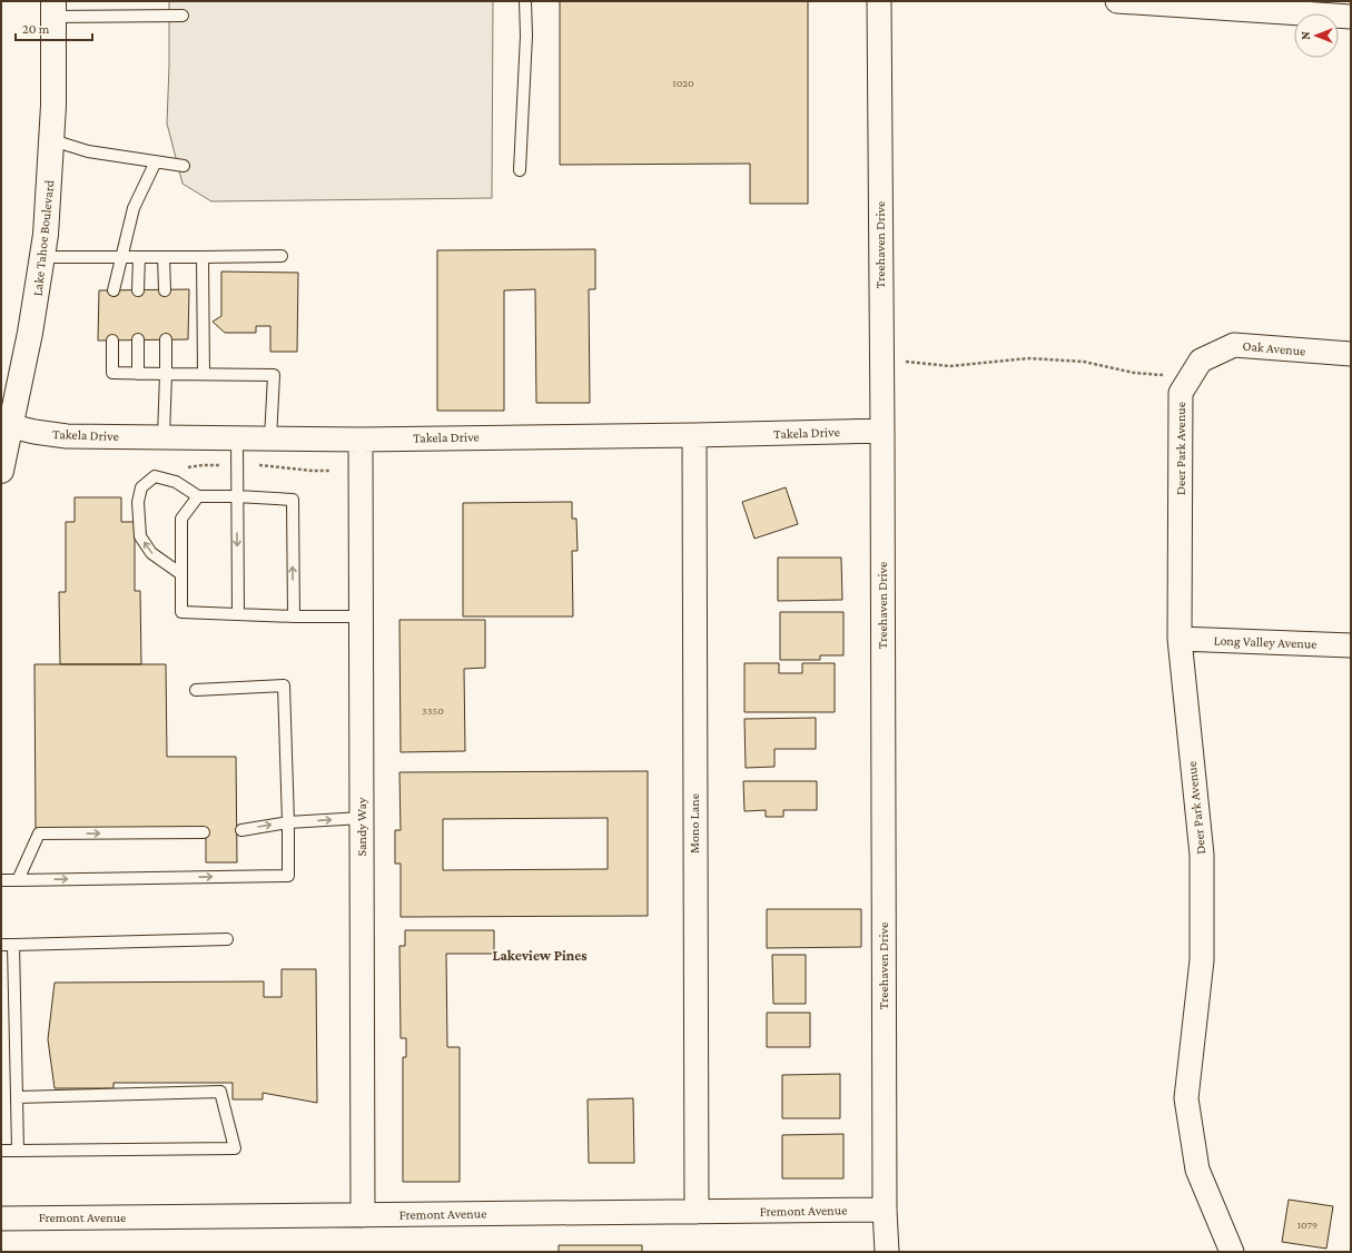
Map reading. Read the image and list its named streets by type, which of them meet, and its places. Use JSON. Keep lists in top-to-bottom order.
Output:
{
  "streets": {
    "highway": ["Lake Tahoe Boulevard"],
    "street": [
      "Treehaven Drive",
      "Oak Avenue",
      "Takela Drive",
      "Deer Park Avenue",
      "Long Valley Avenue",
      "Mono Lane",
      "Sandy Way",
      "Fremont Avenue"
    ]
  },
  "crossings": [
    ["Lake Tahoe Boulevard", "Takela Drive"],
    ["Treehaven Drive", "Takela Drive"],
    ["Treehaven Drive", "Fremont Avenue"],
    ["Oak Avenue", "Deer Park Avenue"],
    ["Takela Drive", "Mono Lane"],
    ["Takela Drive", "Sandy Way"],
    ["Deer Park Avenue", "Long Valley Avenue"],
    ["Mono Lane", "Fremont Avenue"],
    ["Sandy Way", "Fremont Avenue"]
  ],
  "districts": ["Lakeview Pines"],
  "house_numbers": ["1020", "3350", "1079"],
  "scale_bar": "20 m",
  "north": "left"
}
